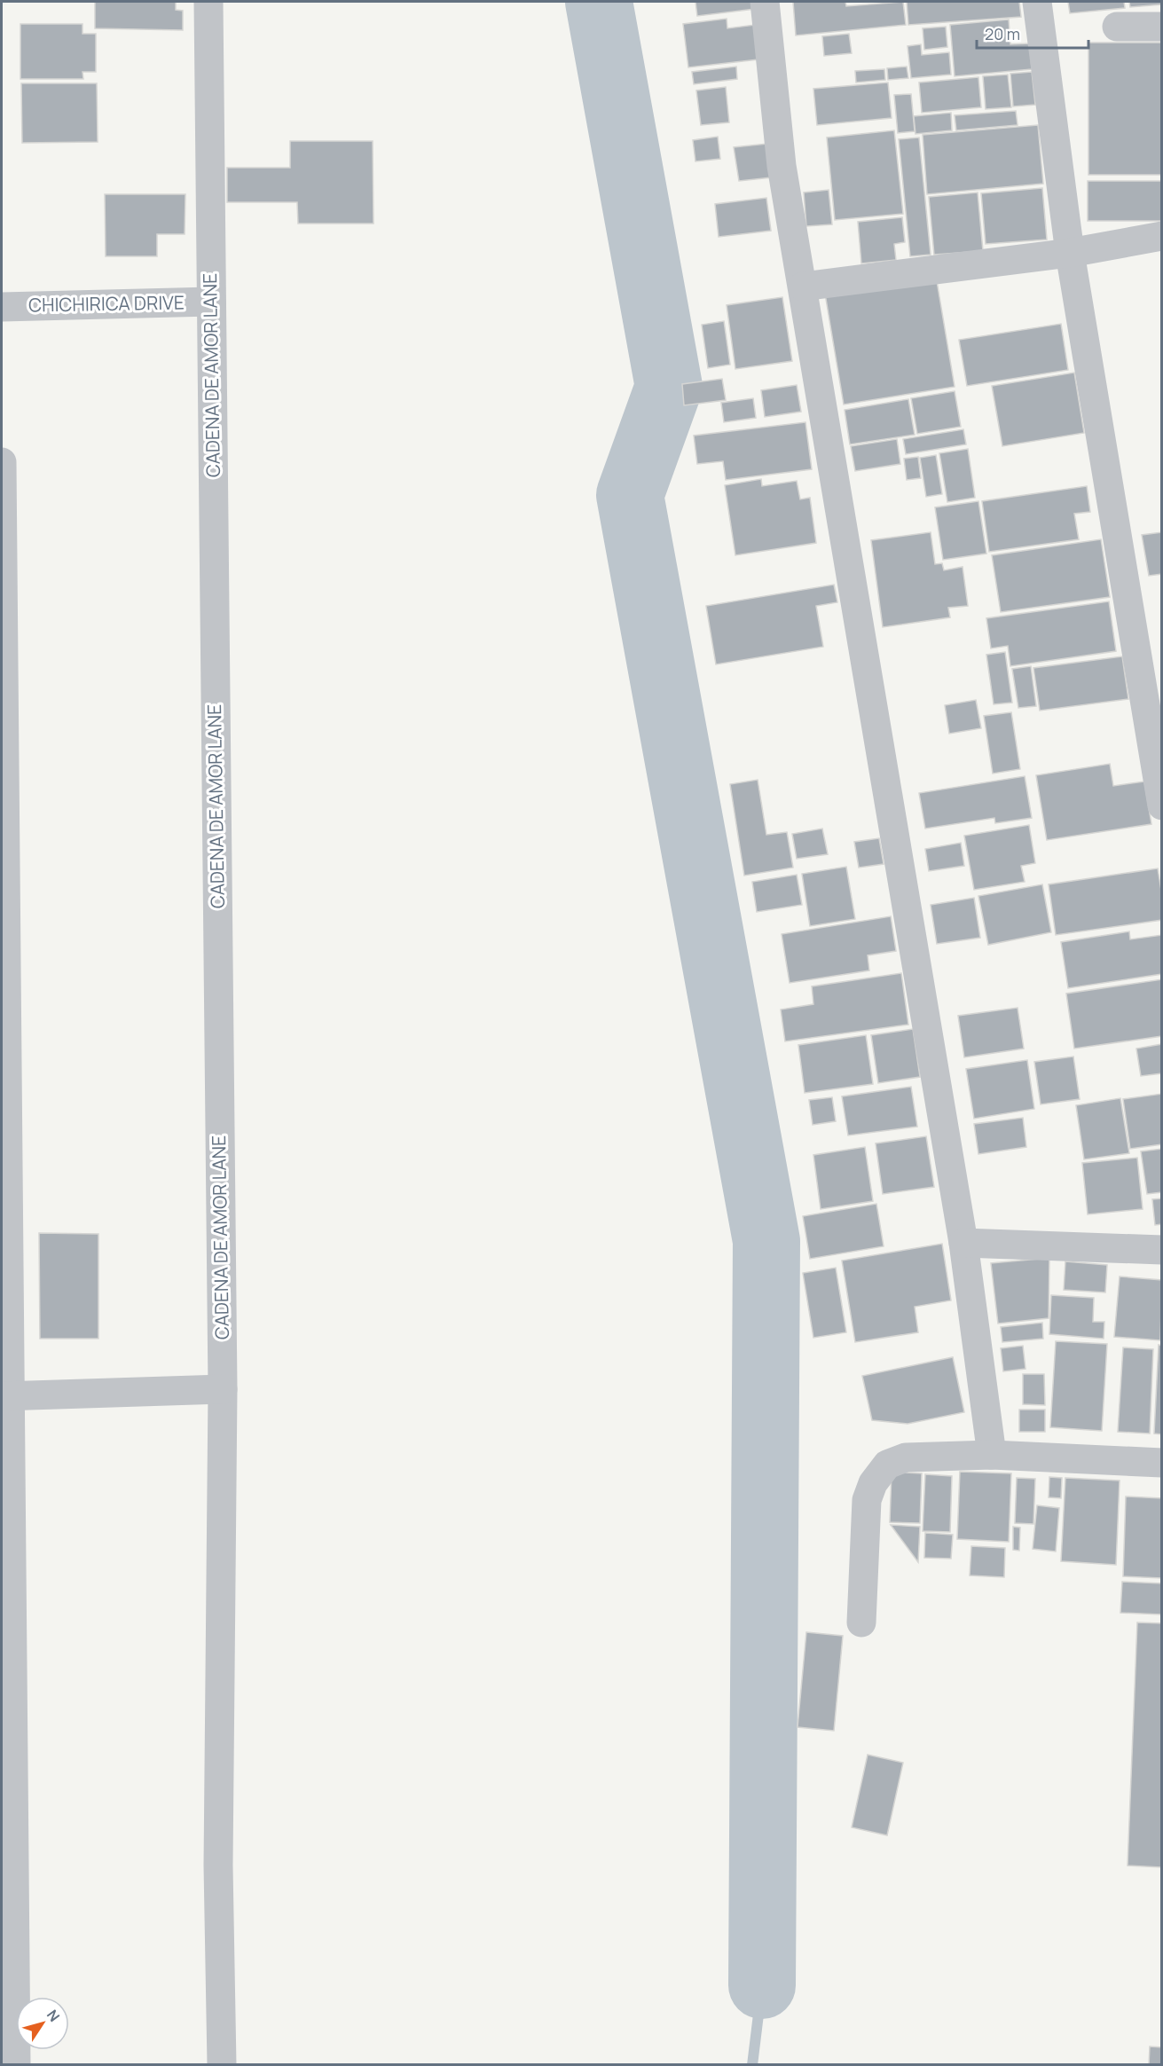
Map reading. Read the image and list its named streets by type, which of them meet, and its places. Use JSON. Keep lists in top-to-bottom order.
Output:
{
  "streets": {
    "street": ["CHICHIRICA DRIVE", "CADENA DE AMOR LANE"]
  },
  "crossings": [
    ["CHICHIRICA DRIVE", "CADENA DE AMOR LANE"]
  ],
  "scale_bar": "20 m",
  "north": "top right"
}
